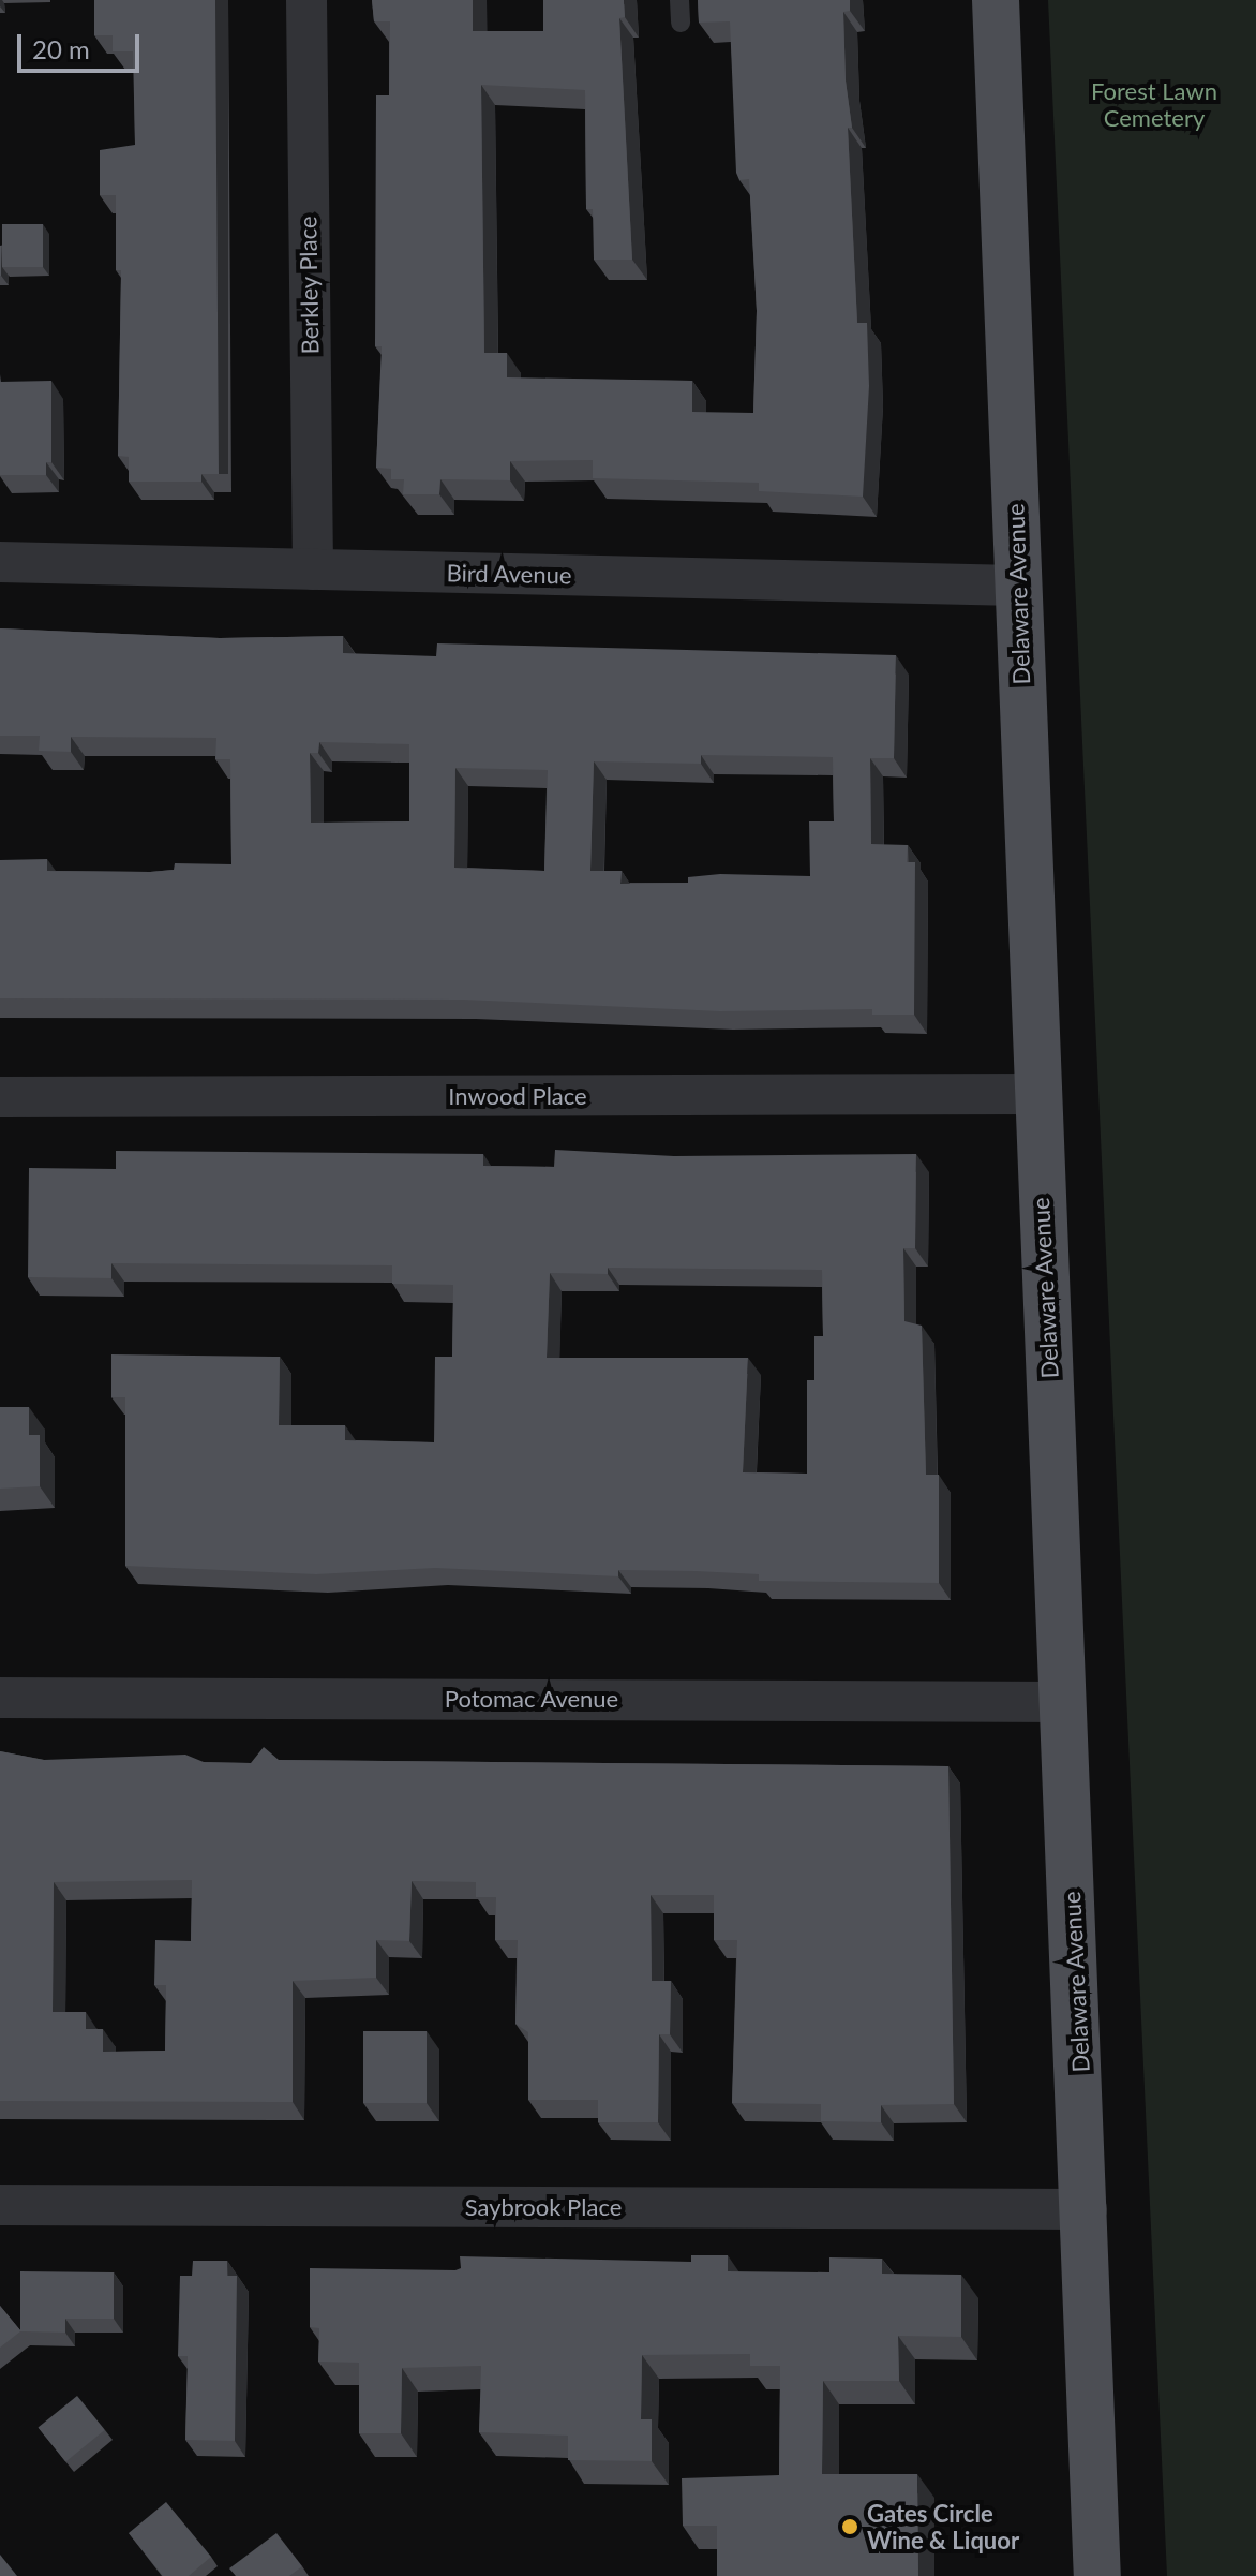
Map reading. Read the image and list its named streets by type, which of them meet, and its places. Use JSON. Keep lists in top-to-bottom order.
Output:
{
  "streets": {
    "main road": ["Delaware Avenue"],
    "street": [
      "Berkley Place",
      "Bird Avenue",
      "Inwood Place",
      "Potomac Avenue",
      "Saybrook Place"
    ]
  },
  "crossings": [
    ["Berkley Place", "Bird Avenue"],
    ["Bird Avenue", "Delaware Avenue"],
    ["Delaware Avenue", "Inwood Place"],
    ["Delaware Avenue", "Potomac Avenue"],
    ["Delaware Avenue", "Saybrook Place"]
  ],
  "parks": ["Forest Lawn Cemetery"],
  "places": ["Gates Circle Wine & Liquor"],
  "scale_bar": "20 m"
}
